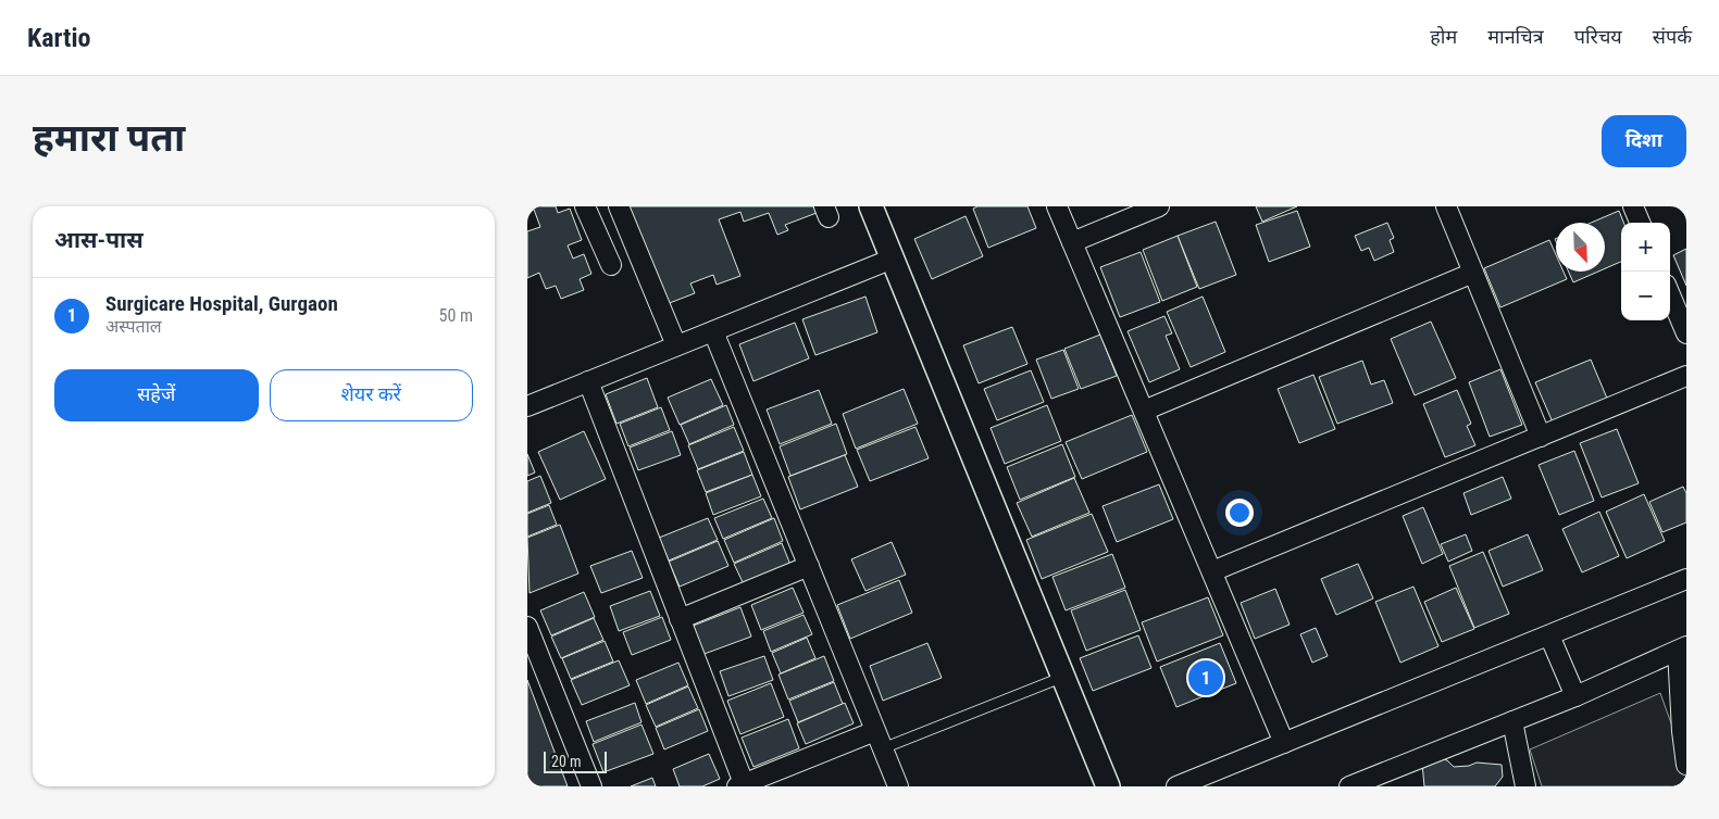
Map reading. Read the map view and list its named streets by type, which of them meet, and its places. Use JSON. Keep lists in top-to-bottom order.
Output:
{
  "scale_bar": "20 m",
  "north": "bottom right",
  "page": {
    "header": "Kartio",
    "nav": [
      "होम",
      "मानचित्र",
      "परिचय",
      "संपर्क"
    ],
    "buttons": [
      "दिशा",
      ["सहेजें", "शेयर करें"]
    ],
    "title": "हमारा पता",
    "heading": "आस-पास",
    "map_buttons": ["+", "−"],
    "list": [
      {
        "mark": "1",
        "name": "Surgicare Hospital, Gurgaon",
        "note": "अस्पताल",
        "value": "50 m"
      }
    ],
    "pins": "1",
    "scale": "20 m"
  }
}
